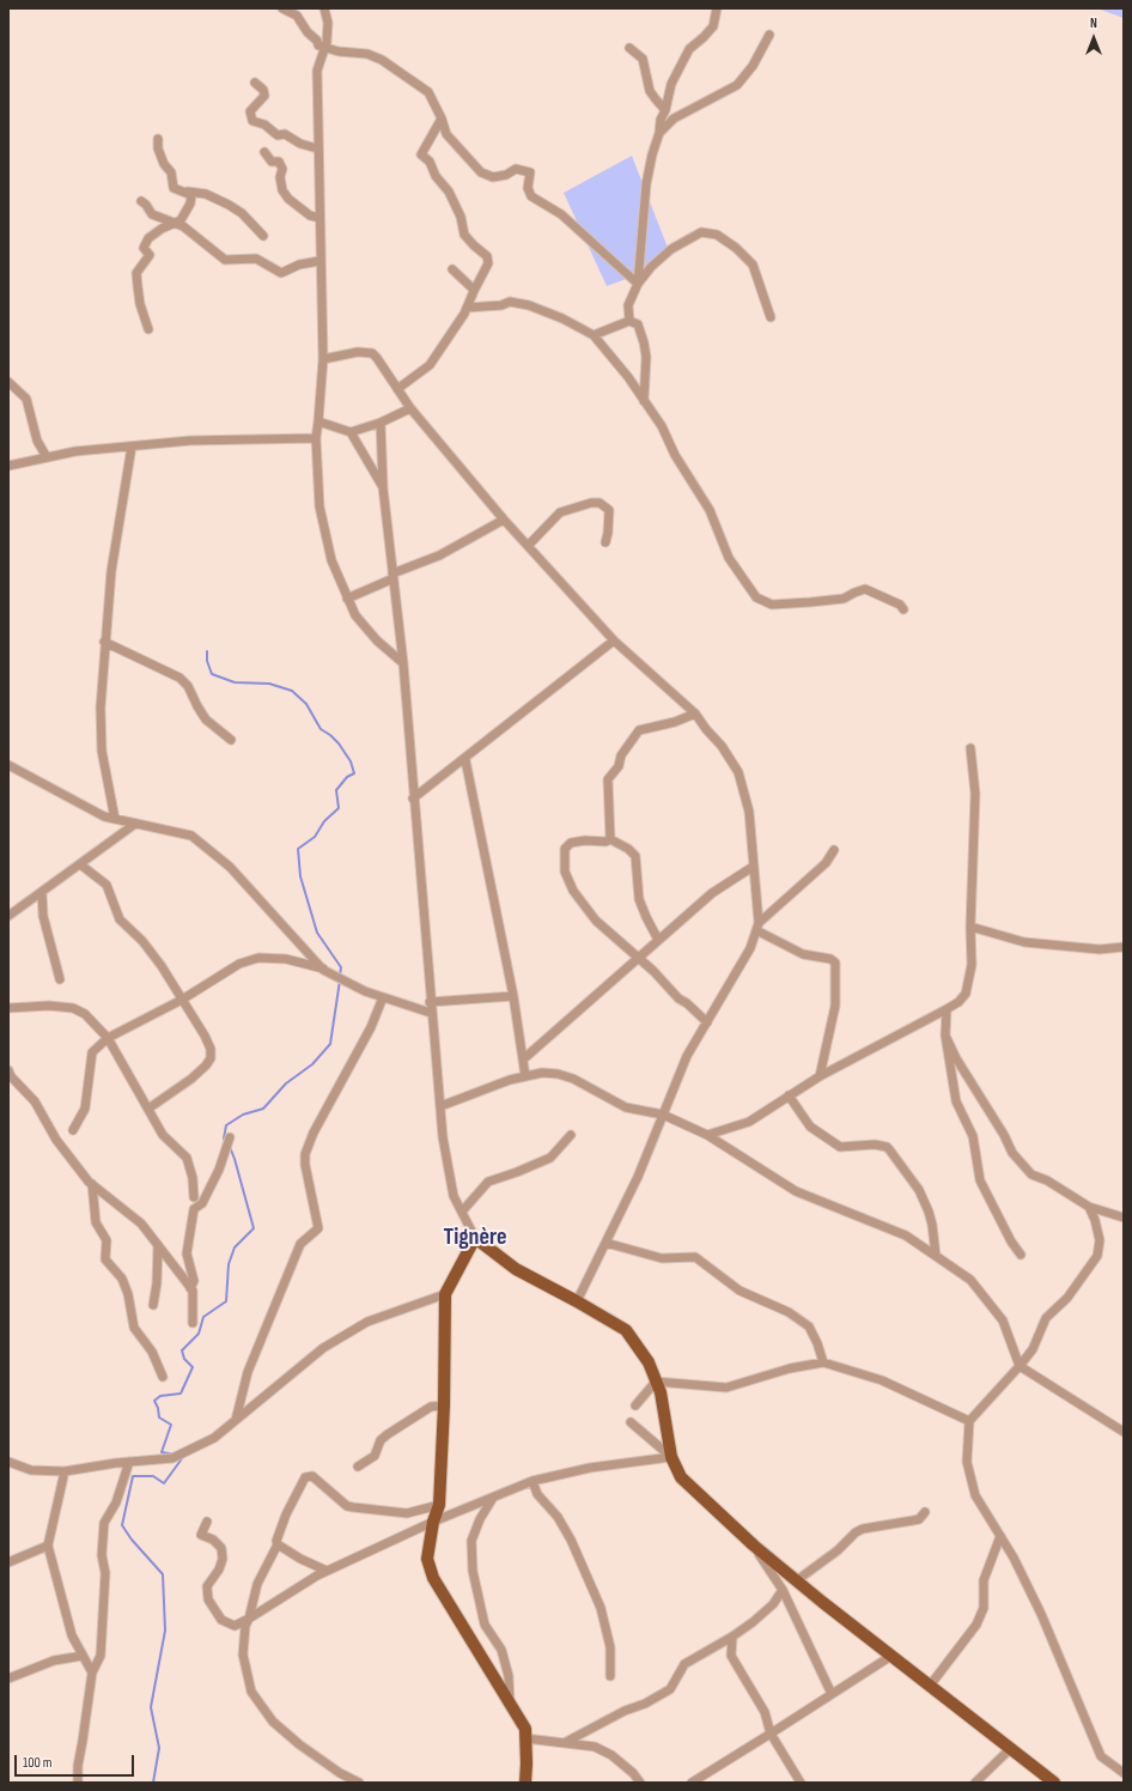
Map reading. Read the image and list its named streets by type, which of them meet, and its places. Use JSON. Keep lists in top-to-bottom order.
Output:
{
  "districts": ["Tignère"],
  "scale_bar": "100 m",
  "north": "top"
}
